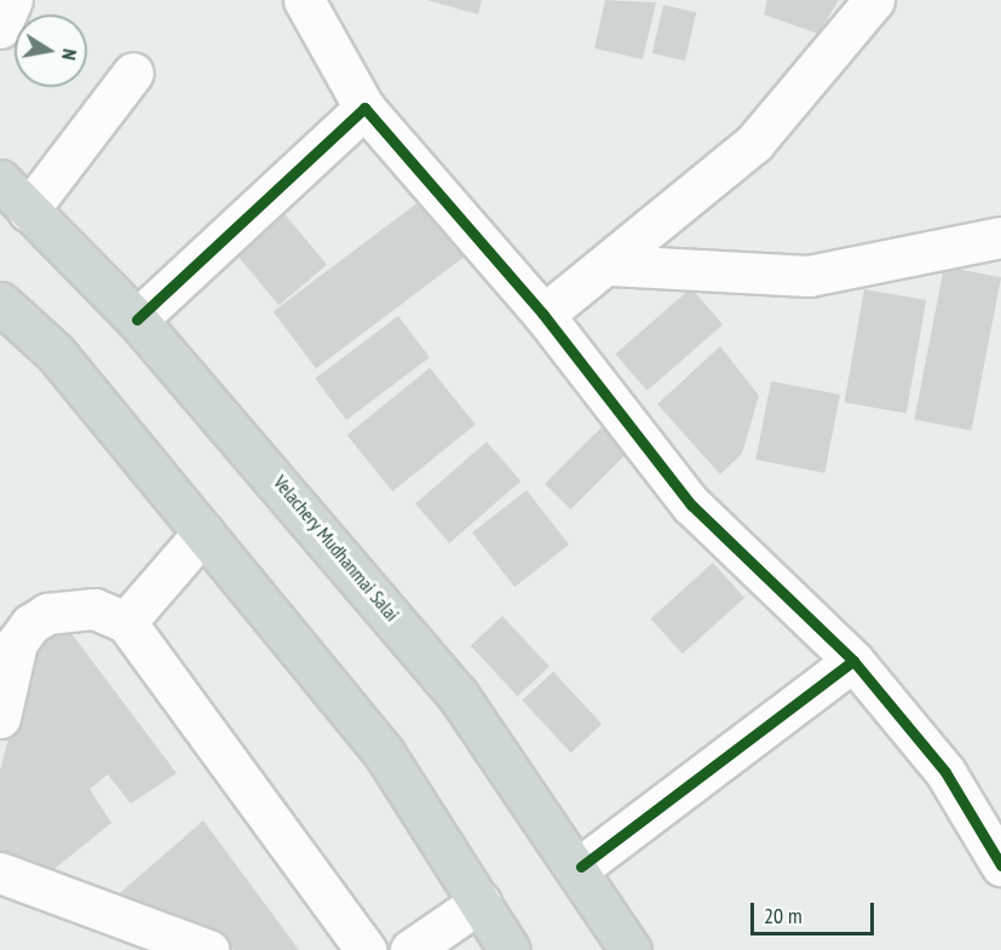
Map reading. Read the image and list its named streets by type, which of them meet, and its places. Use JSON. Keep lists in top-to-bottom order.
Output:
{
  "streets": {
    "main road": ["Velachery Mudhanmai Salai"]
  },
  "scale_bar": "20 m",
  "north": "right"
}
